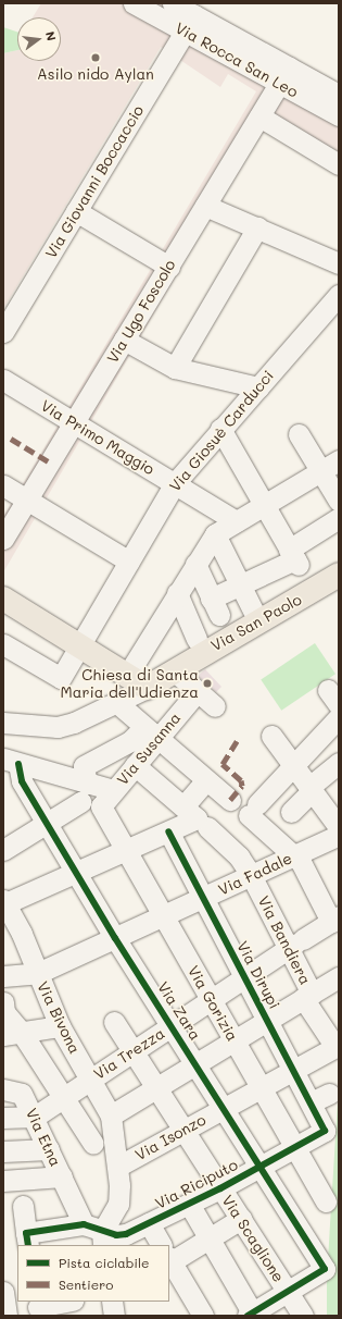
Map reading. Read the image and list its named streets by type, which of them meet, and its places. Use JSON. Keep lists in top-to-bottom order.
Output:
{
  "streets": {
    "main road": ["Via San Paolo"],
    "street": [
      "Via Rocca San Leo",
      "Via Giovanni Boccaccio",
      "Via Ugo Foscolo",
      "Via Giosuè Carducci",
      "Via Primo Maggio",
      "Via Susanna",
      "Via Fadale",
      "Via Bandiera",
      "Via Dirupi",
      "Via Gorizia",
      "Via Zara",
      "Via Bivona",
      "Via Trezza",
      "Via Etna",
      "Via Isonzo",
      "Via Riciputo",
      "Via Scaglione"
    ]
  },
  "crossings": [
    ["Via Rocca San Leo", "Via Giovanni Boccaccio"],
    ["Via Rocca San Leo", "Via Ugo Foscolo"],
    ["Via Ugo Foscolo", "Via Primo Maggio"],
    ["Via Giosuè Carducci", "Via Primo Maggio"],
    ["Via Susanna", "Via Bandiera"],
    ["Via Susanna", "Via Gorizia"],
    ["Via Fadale", "Via Bandiera"],
    ["Via Fadale", "Via Dirupi"],
    ["Via Fadale", "Via Gorizia"],
    ["Via Fadale", "Via Zara"],
    ["Via Fadale", "Via Bivona"],
    ["Via Bandiera", "Via Trezza"],
    ["Via Bandiera", "Via Isonzo"],
    ["Via Dirupi", "Via Trezza"],
    ["Via Dirupi", "Via Isonzo"],
    ["Via Dirupi", "Via Riciputo"],
    ["Via Gorizia", "Via Trezza"],
    ["Via Gorizia", "Via Isonzo"],
    ["Via Gorizia", "Via Riciputo"],
    ["Via Zara", "Via Trezza"],
    ["Via Zara", "Via Isonzo"],
    ["Via Zara", "Via Riciputo"],
    ["Via Zara", "Via Scaglione"],
    ["Via Bivona", "Via Trezza"],
    ["Via Bivona", "Via Etna"],
    ["Via Bivona", "Via Isonzo"],
    ["Via Bivona", "Via Riciputo"],
    ["Via Trezza", "Via Etna"],
    ["Via Trezza", "Via Scaglione"],
    ["Via Etna", "Via Riciputo"],
    ["Via Isonzo", "Via Scaglione"],
    ["Via Riciputo", "Via Scaglione"]
  ],
  "places": ["Asilo nido Aylan", "Chiesa di Santa Maria dell'Udienza"],
  "legend": ["Pista ciclabile", "Sentiero"],
  "north": "right"
}
